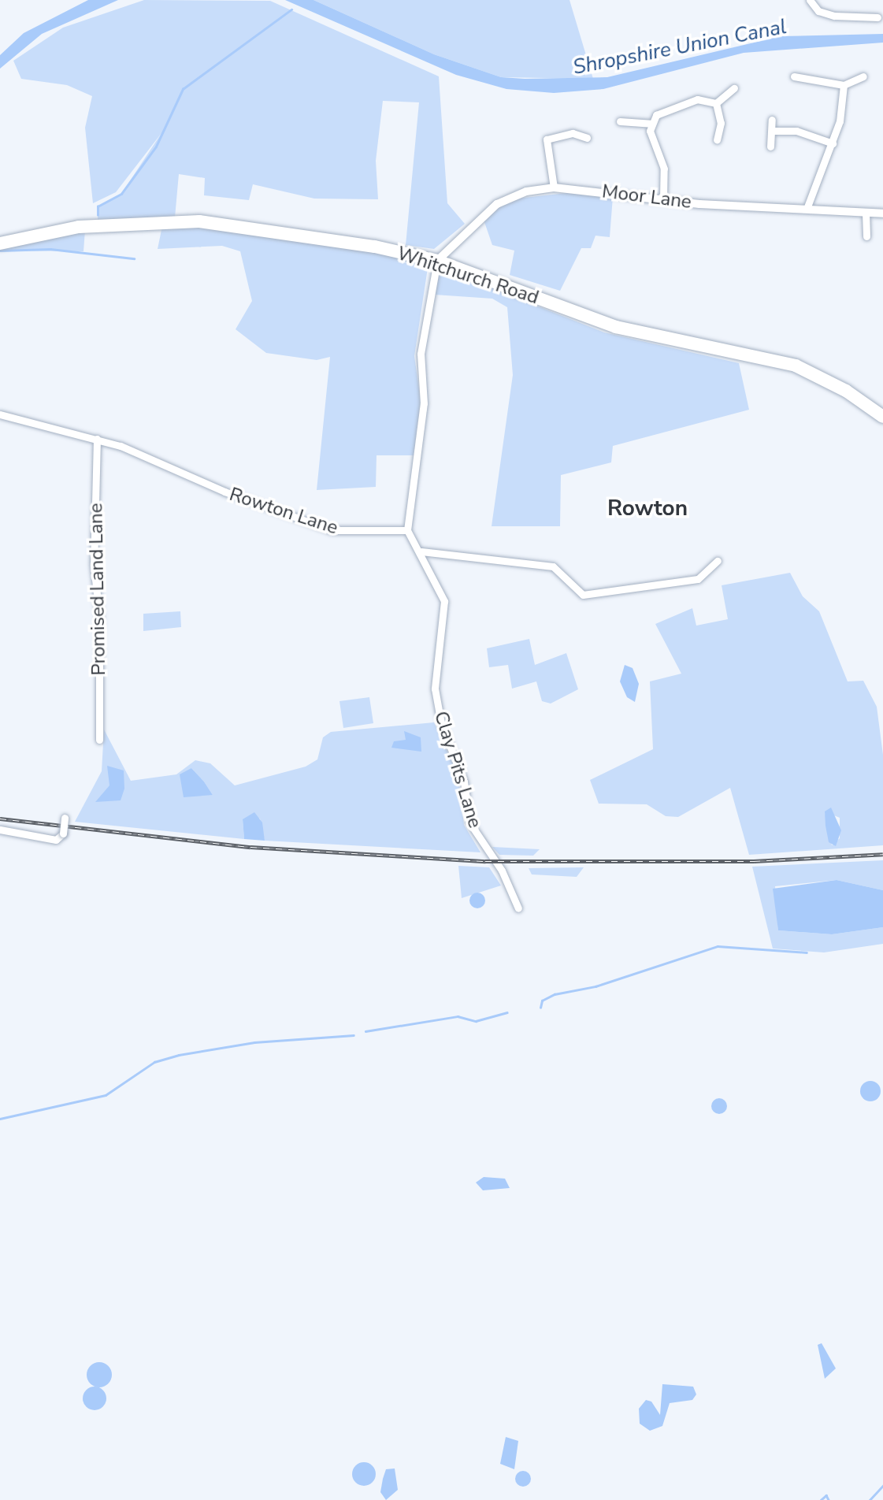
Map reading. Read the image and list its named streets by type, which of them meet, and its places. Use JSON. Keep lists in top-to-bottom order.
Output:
{
  "streets": {
    "highway": ["Whitchurch Road"],
    "street": [
      "Moor Lane",
      "Rowton Lane",
      "Promised Land Lane",
      "Clay Pits Lane"
    ]
  },
  "crossings": [
    ["Moor Lane", "Whitchurch Road"],
    ["Rowton Lane", "Promised Land Lane"],
    ["Rowton Lane", "Clay Pits Lane"]
  ],
  "districts": ["Rowton"],
  "water": ["Shropshire Union Canal"]
}
